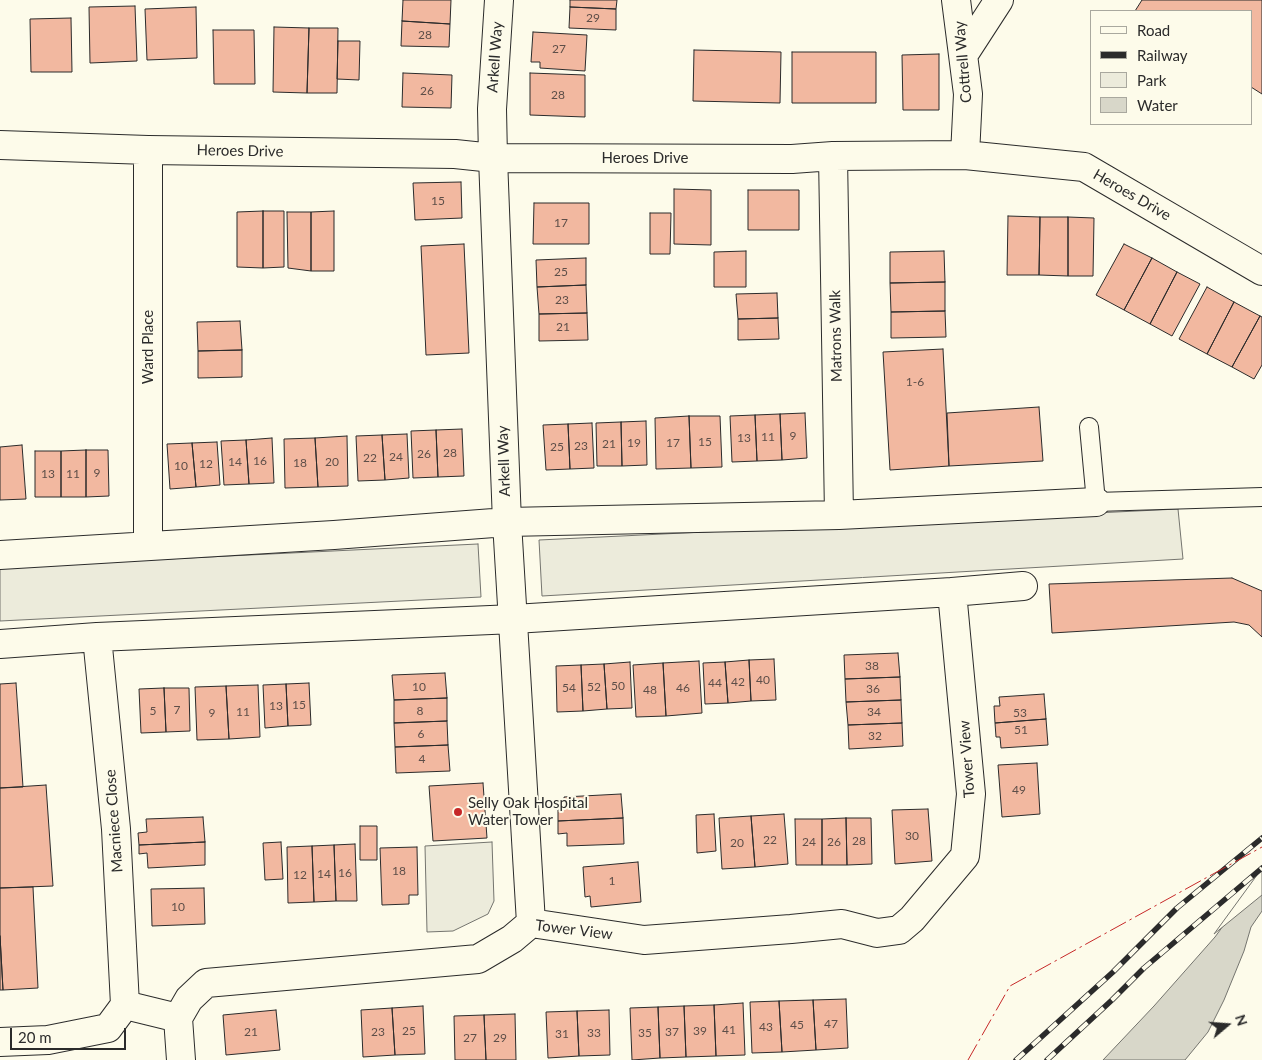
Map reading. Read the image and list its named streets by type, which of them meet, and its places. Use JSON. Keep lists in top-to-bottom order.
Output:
{
  "streets": {
    "street": [
      "Arkell Way",
      "Cottrell Way",
      "Heroes Drive",
      "Matrons Walk",
      "Ward Place",
      "Tower View",
      "Macniece Close"
    ]
  },
  "crossings": [
    ["Arkell Way", "Heroes Drive"],
    ["Arkell Way", "Tower View"],
    ["Cottrell Way", "Heroes Drive"],
    ["Heroes Drive", "Matrons Walk"],
    ["Heroes Drive", "Ward Place"]
  ],
  "places": ["Selly Oak Hospital Water Tower"],
  "house_numbers": [
    "29",
    "28",
    "27",
    "26",
    "28",
    "15",
    "17",
    "25",
    "23",
    "21",
    "1-6",
    "9",
    "11",
    "13",
    "15",
    "19",
    "17",
    "21",
    "23",
    "25",
    "28",
    "26",
    "24",
    "22",
    "16",
    "14",
    "20",
    "18",
    "12",
    "10",
    "9",
    "13",
    "11",
    "38",
    "40",
    "42",
    "44",
    "50",
    "10",
    "52",
    "54",
    "46",
    "36",
    "48",
    "15",
    "13",
    "7",
    "5",
    "8",
    "11",
    "34",
    "9",
    "53",
    "51",
    "6",
    "32",
    "4",
    "49",
    "30",
    "22",
    "28",
    "24",
    "26",
    "20",
    "18",
    "16",
    "14",
    "12",
    "1",
    "10",
    "47",
    "45",
    "43",
    "41",
    "25",
    "39",
    "21",
    "23",
    "37",
    "33",
    "35",
    "31",
    "27",
    "29"
  ],
  "legend": [
    "Road",
    "Railway",
    "Park",
    "Water"
  ],
  "scale_bar": "20 m",
  "north": "right"
}
